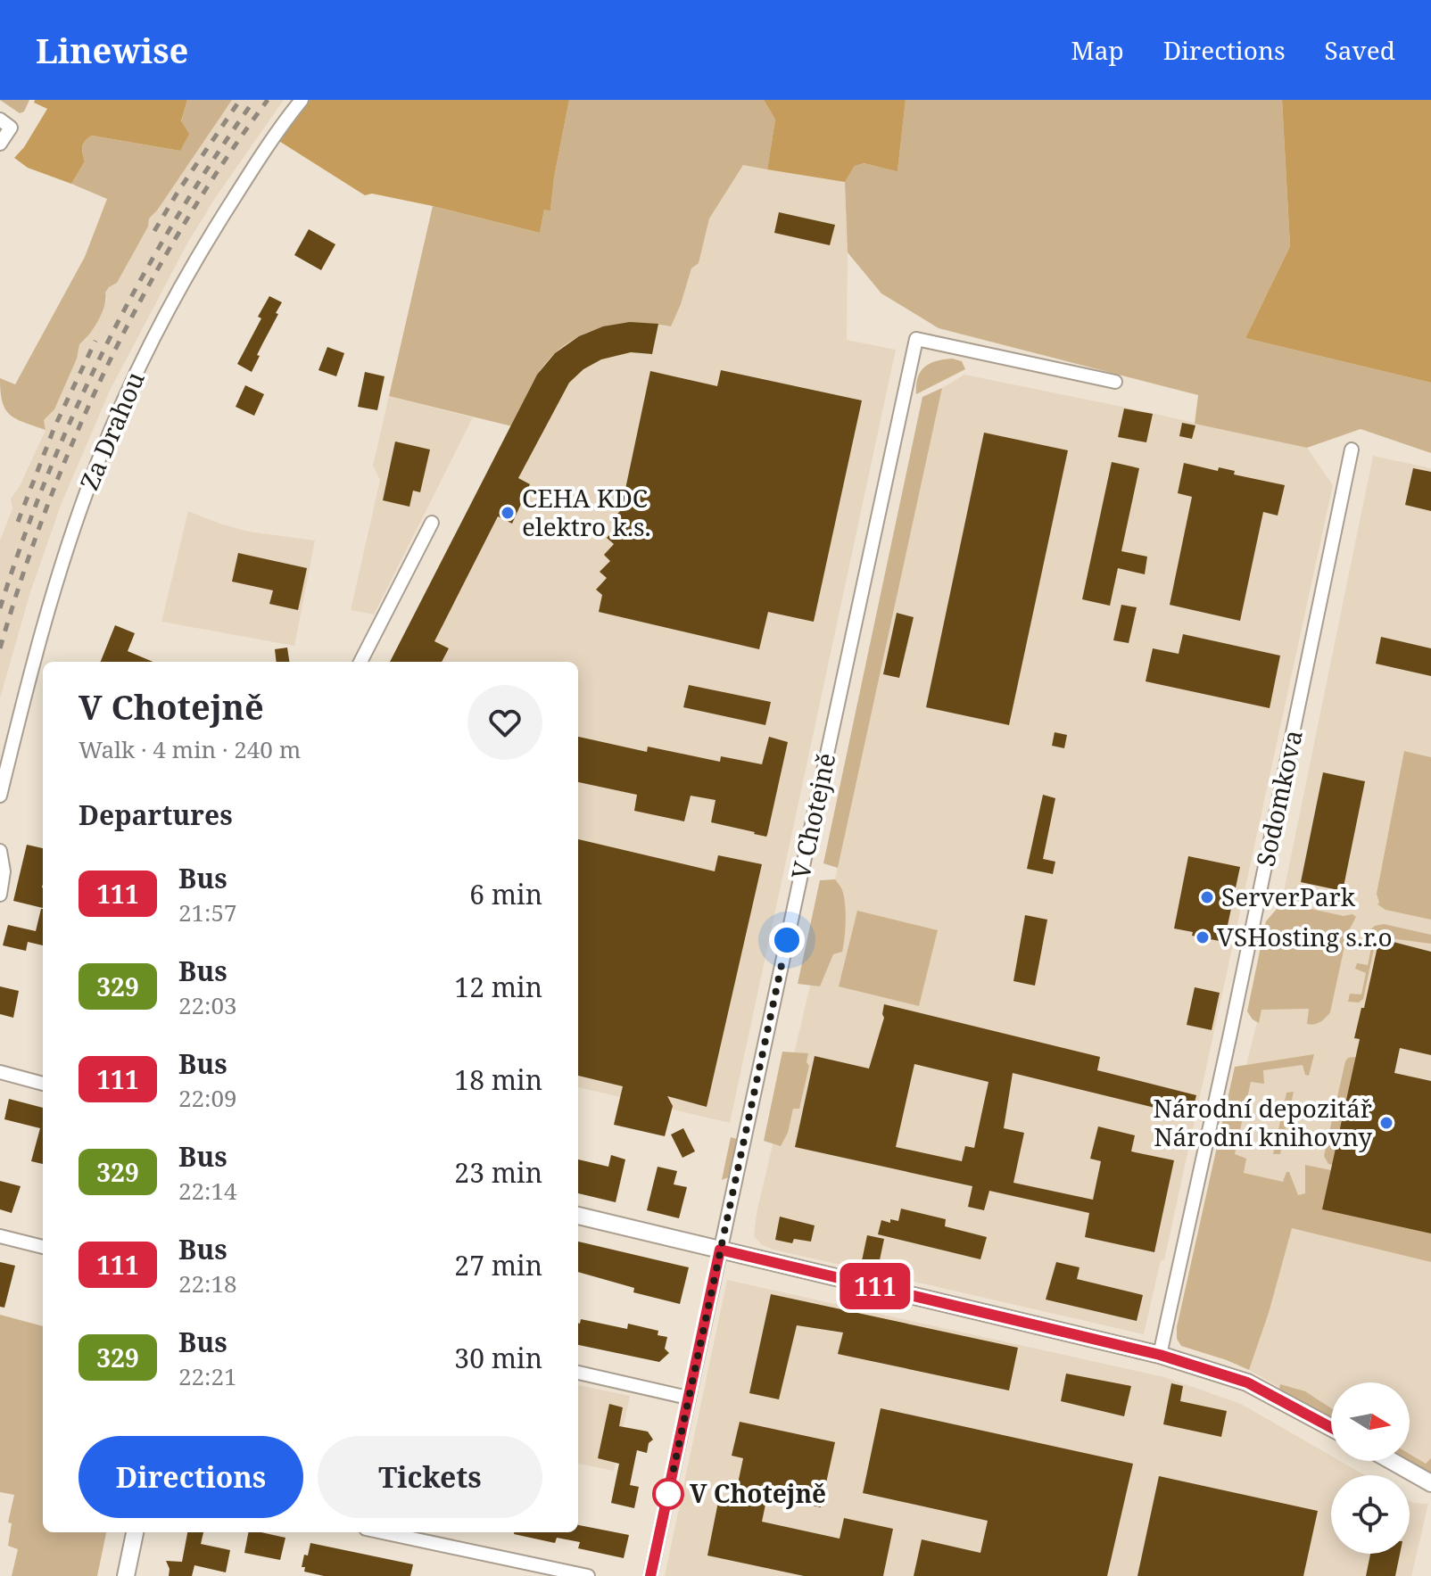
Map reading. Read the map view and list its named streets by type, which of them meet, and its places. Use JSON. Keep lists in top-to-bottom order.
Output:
{
  "streets": {
    "street": ["Za Drahou", "Sodomkova", "V Chotejně"]
  },
  "places": [
    "CEHA KDC elektro k.s.",
    "ServerPark",
    "VSHosting s.r.o",
    "Národní depozitář Národní knihovny",
    "V Chotejně"
  ],
  "lines": ["bus line 111"],
  "north": "right",
  "page": {
    "header": "Linewise",
    "nav": ["Map", "Directions", "Saved"],
    "on_map": "111",
    "heading": [
      ["V Chotejně", "Walk · 4 min · 240 m"],
      "Departures"
    ],
    "list": [
      {
        "mark": "111",
        "name": "Bus",
        "note": "21:57",
        "value": "6 min"
      },
      {
        "mark": "329",
        "name": "Bus",
        "note": "22:03",
        "value": "12 min"
      },
      {
        "mark": "111",
        "name": "Bus",
        "note": "22:09",
        "value": "18 min"
      },
      {
        "mark": "329",
        "name": "Bus",
        "note": "22:14",
        "value": "23 min"
      },
      {
        "mark": "111",
        "name": "Bus",
        "note": "22:18",
        "value": "27 min"
      },
      {
        "mark": "329",
        "name": "Bus",
        "note": "22:21",
        "value": "30 min"
      }
    ],
    "buttons": ["Directions", "Tickets"]
  }
}
